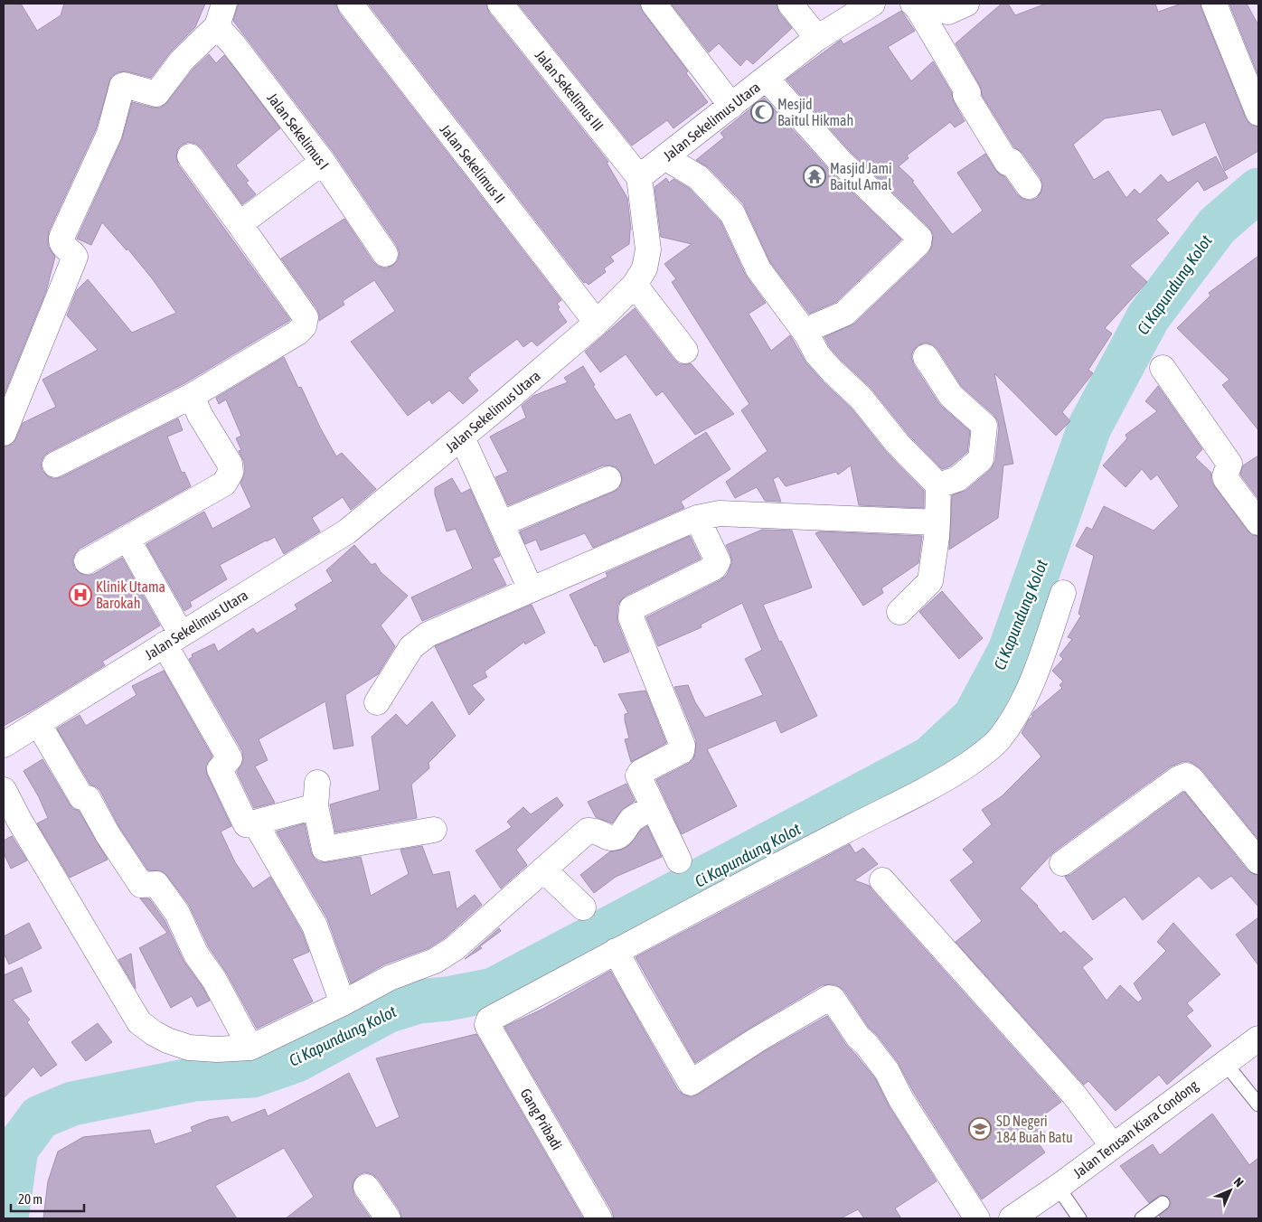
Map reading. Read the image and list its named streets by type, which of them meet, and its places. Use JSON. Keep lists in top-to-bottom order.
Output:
{
  "streets": {
    "street": [
      "Jalan Sekelimus III",
      "Jalan Sekelimus Utara",
      "Jalan Sekelimus I",
      "Jalan Sekelimus II",
      "Gang Pribadi",
      "Jalan Terusan Kiara Condong"
    ]
  },
  "crossings": [
    ["Jalan Sekelimus III", "Jalan Sekelimus Utara"],
    ["Jalan Sekelimus Utara", "Jalan Sekelimus II"]
  ],
  "water": ["Ci Kapundung Kolot"],
  "places": {
    "mosque": ["Mesjid Baitul Hikmah"],
    "temple": ["Masjid Jami Baitul Amal"],
    "hospital": ["Klinik Utama Barokah"],
    "school or university": ["SD Negeri 184 Buah Batu"]
  },
  "scale_bar": "20 m",
  "north": "top right"
}
